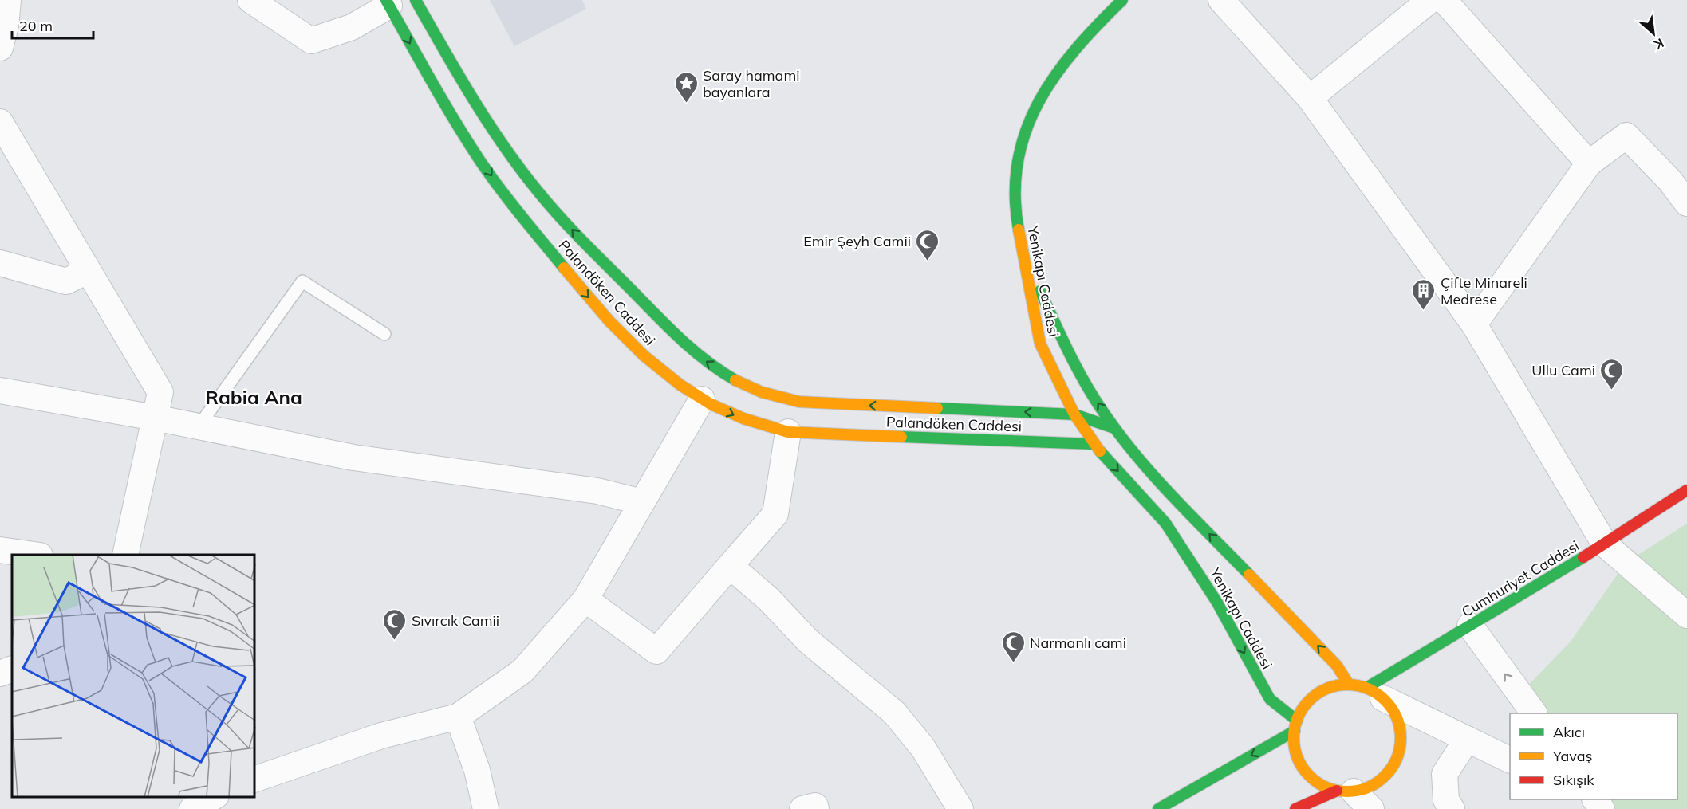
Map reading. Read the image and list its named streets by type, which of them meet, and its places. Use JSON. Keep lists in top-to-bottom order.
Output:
{
  "streets": {
    "street": ["Yenikapı Caddesi", "Palandöken Caddesi", "Cumhuriyet Caddesi"]
  },
  "crossings": [
    ["Yenikapı Caddesi", "Palandöken Caddesi"],
    ["Yenikapı Caddesi", "Cumhuriyet Caddesi"]
  ],
  "districts": ["Rabia Ana"],
  "places": {
    "place": ["Saray hamami bayanlara"],
    "mosque": [
      "Emir Şeyh Camii",
      "Ullu Cami",
      "Sıvırcık Camii",
      "Narmanlı cami"
    ],
    "building": ["Çifte Minareli Medrese"]
  },
  "legend": ["Akıcı", "Yavaş", "Sıkışık"],
  "scale_bar": "20 m",
  "north": "bottom right"
}
